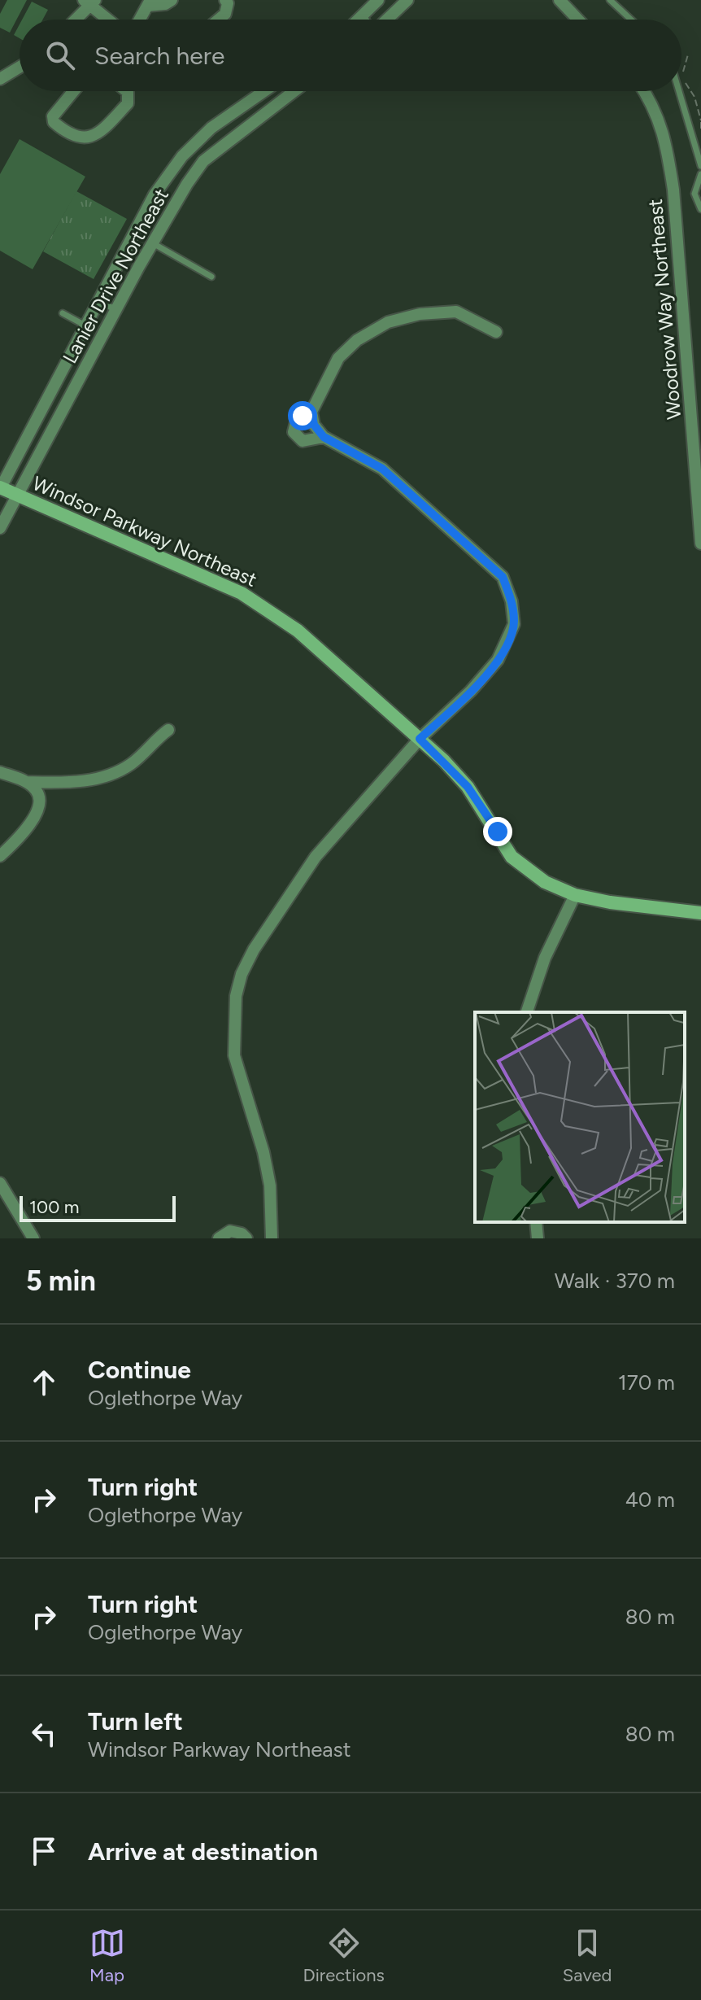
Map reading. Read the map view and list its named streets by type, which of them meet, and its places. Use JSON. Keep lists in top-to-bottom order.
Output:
{
  "streets": {
    "street": ["Lanier Drive Northeast", "Woodrow Way Northeast", "Windsor Parkway Northeast"]
  },
  "crossings": [
    ["Lanier Drive Northeast", "Windsor Parkway Northeast"]
  ],
  "scale_bar": "100 m",
  "page": {
    "search": "Search here",
    "scale": "100 m",
    "heading": ["5 min", "Walk · 370 m"],
    "list": [
      ["Continue", "Oglethorpe Way", "170 m"],
      ["Turn right", "Oglethorpe Way", "40 m"],
      ["Turn right", "Oglethorpe Way", "80 m"],
      ["Turn left", "Windsor Parkway Northeast", "80 m"],
      "Arrive at destination"
    ],
    "nav": ["Map", "Directions", "Saved"]
  }
}
